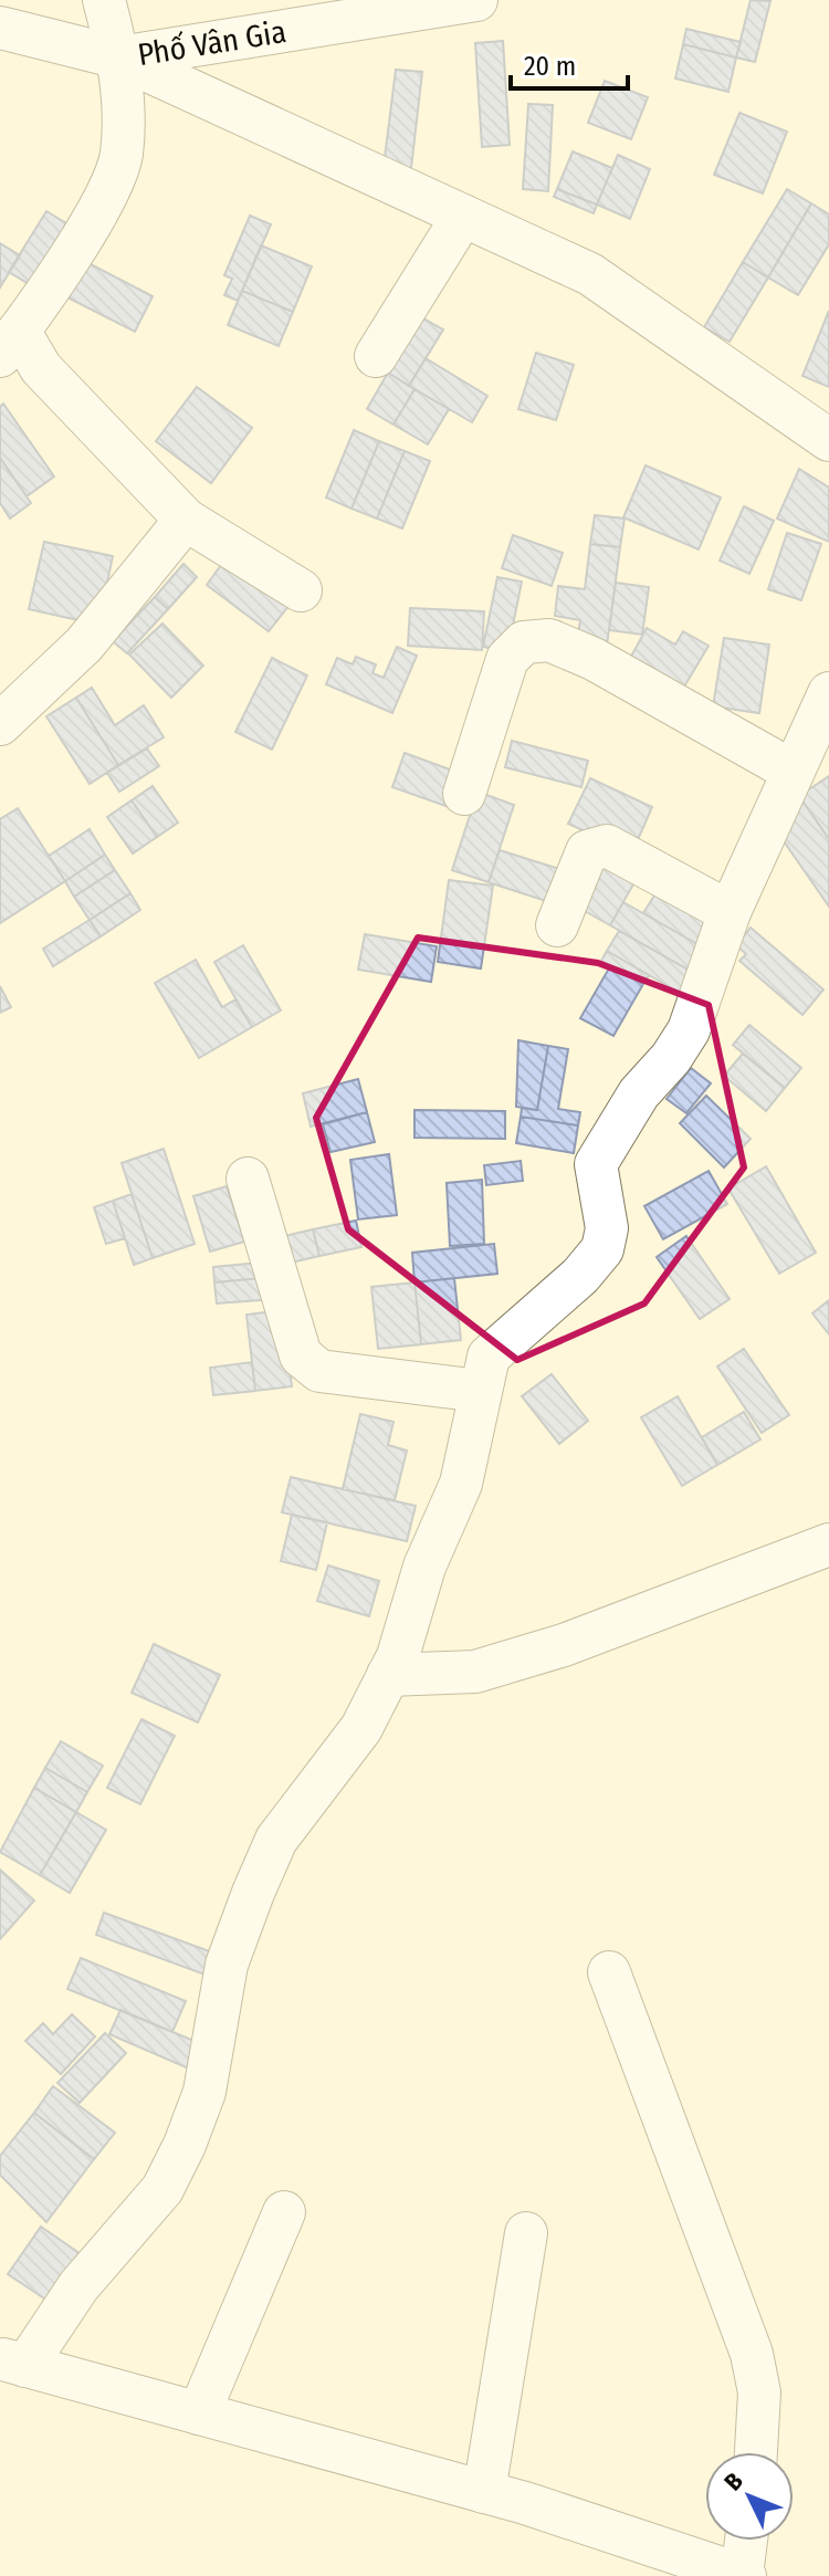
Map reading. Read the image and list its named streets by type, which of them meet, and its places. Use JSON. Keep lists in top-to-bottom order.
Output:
{
  "streets": {
    "street": ["Phố Vân Gia"]
  },
  "scale_bar": "20 m",
  "north": "top left"
}
